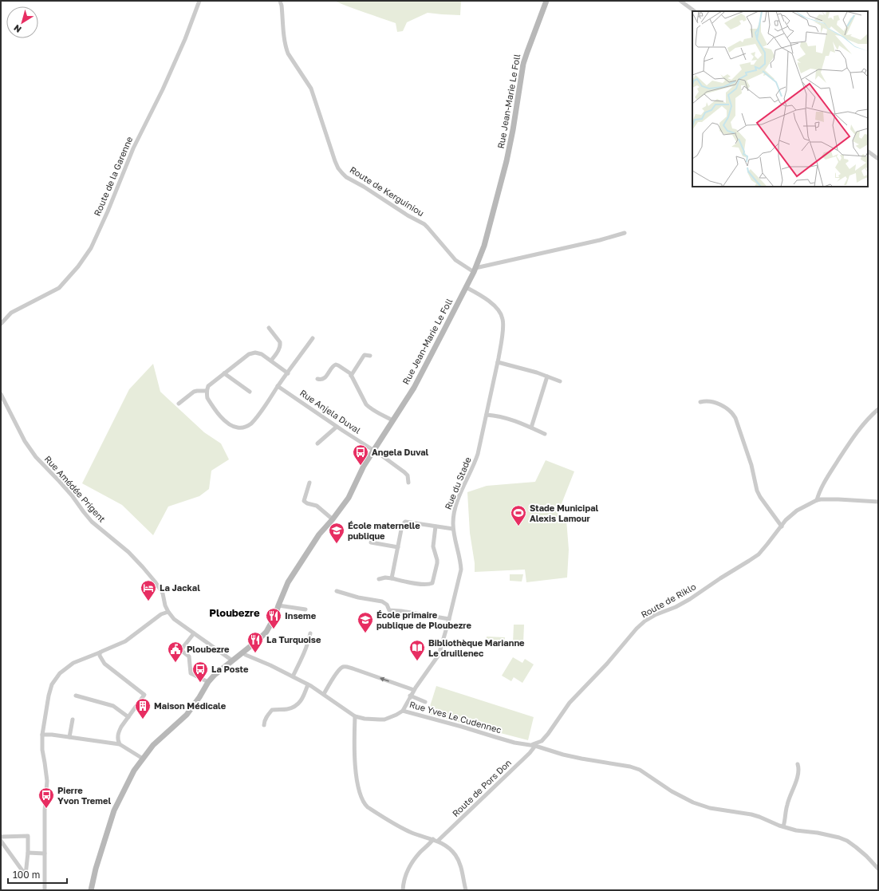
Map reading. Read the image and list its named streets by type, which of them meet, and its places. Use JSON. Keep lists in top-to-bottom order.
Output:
{
  "streets": {
    "main road": ["Rue Jean-Marie Le Foll"],
    "street": [
      "Route de la Garenne",
      "Route de Kerguiniou",
      "Rue Anjela Duval",
      "Rue du Stade",
      "Rue Amédée Prigent",
      "Route de Riklo",
      "Rue Yves Le Cudennec",
      "Route de Pors Don"
    ]
  },
  "crossings": [
    ["Rue Jean-Marie Le Foll", "Route de Kerguiniou"],
    ["Rue Jean-Marie Le Foll", "Rue Anjela Duval"],
    ["Rue Jean-Marie Le Foll", "Rue du Stade"],
    ["Rue Jean-Marie Le Foll", "Rue Amédée Prigent"],
    ["Rue Jean-Marie Le Foll", "Rue Yves Le Cudennec"],
    ["Rue du Stade", "Rue Yves Le Cudennec"],
    ["Route de Riklo", "Rue Yves Le Cudennec"],
    ["Rue Yves Le Cudennec", "Route de Pors Don"]
  ],
  "districts": ["Ploubezre"],
  "places": {
    "bus stop": ["Angela Duval", "La Poste", "Pierre Yvon Tremel"],
    "sports": ["Stade Municipal Alexis Lamour"],
    "school or university": ["École maternelle publique", "École primaire publique de Ploubezre"],
    "hotel": ["La Jackal"],
    "restaurant": ["Inseme", "La Turquoise"],
    "library": ["Bibliothèque Marianne Le druillenec"],
    "public building": ["Ploubezre"],
    "building": ["Maison Médicale"]
  },
  "scale_bar": "100 m",
  "north": "bottom left"
}
